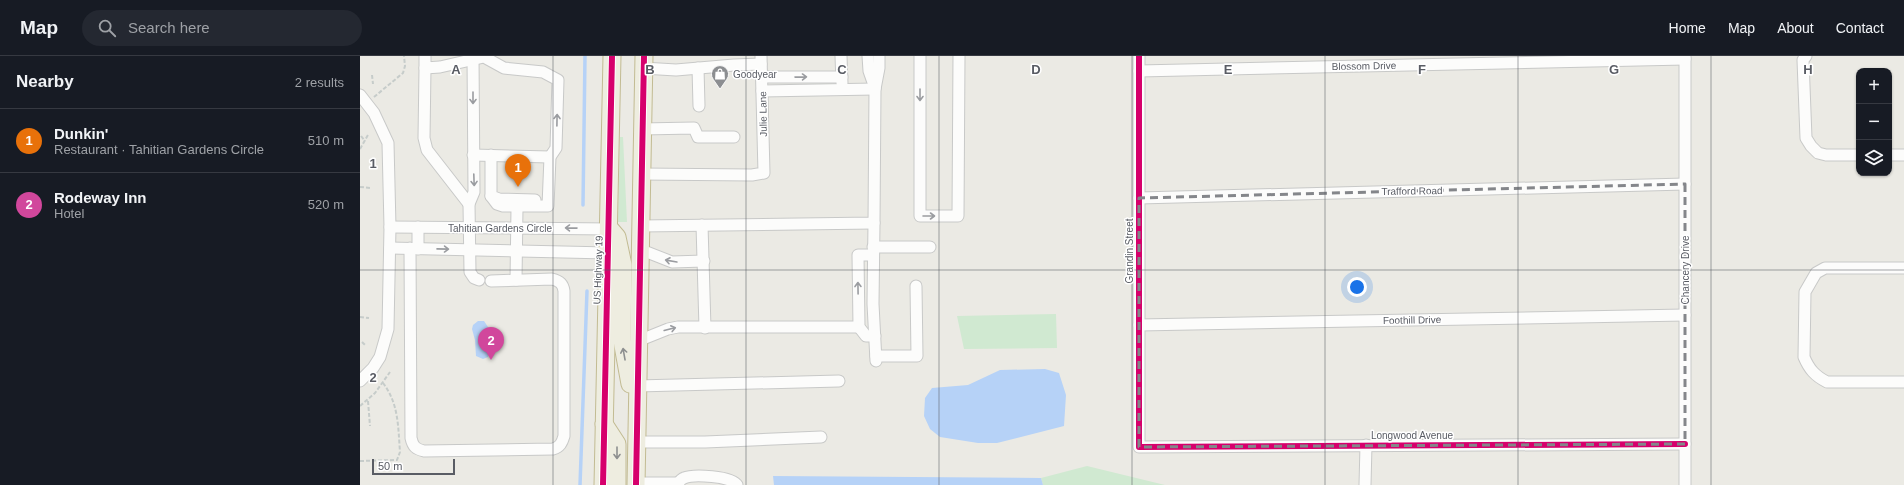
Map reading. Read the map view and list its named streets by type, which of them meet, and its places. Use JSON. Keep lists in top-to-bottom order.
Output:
{
  "streets": {
    "highway": ["US Highway 19"],
    "street": [
      "Blossom Drive",
      "Julie Lane",
      "Trafford Road",
      "Tahitian Gardens Circle",
      "Grandin Street",
      "Chancery Drive",
      "Foothill Drive",
      "Longwood Avenue"
    ]
  },
  "crossings": [
    ["Blossom Drive", "Grandin Street"],
    ["Blossom Drive", "Chancery Drive"],
    ["Trafford Road", "Grandin Street"],
    ["Trafford Road", "Chancery Drive"],
    ["Tahitian Gardens Circle", "US Highway 19"],
    ["Grandin Street", "Foothill Drive"],
    ["Grandin Street", "Longwood Avenue"],
    ["Chancery Drive", "Foothill Drive"],
    ["Chancery Drive", "Longwood Avenue"]
  ],
  "places": {
    "shop": ["Goodyear"]
  },
  "scale_bar": "50 m",
  "page": {
    "header": "Map",
    "search": "Search here",
    "nav": [
      "Home",
      "Map",
      "About",
      "Contact"
    ],
    "heading": ["Nearby", "2 results"],
    "map_buttons": ["+", "−"],
    "list": [
      {
        "mark": "1",
        "name": "Dunkin'",
        "note": "Restaurant · Tahitian Gardens Circle",
        "value": "510 m"
      },
      {
        "mark": "2",
        "name": "Rodeway Inn",
        "note": "Hotel",
        "value": "520 m"
      }
    ],
    "pins": ["1", "2"],
    "scale": "50 m"
  },
  "grid": {
    "columns": [
      "A",
      "B",
      "C",
      "D",
      "E",
      "F",
      "G",
      "H"
    ],
    "rows": ["1", "2"]
  }
}
